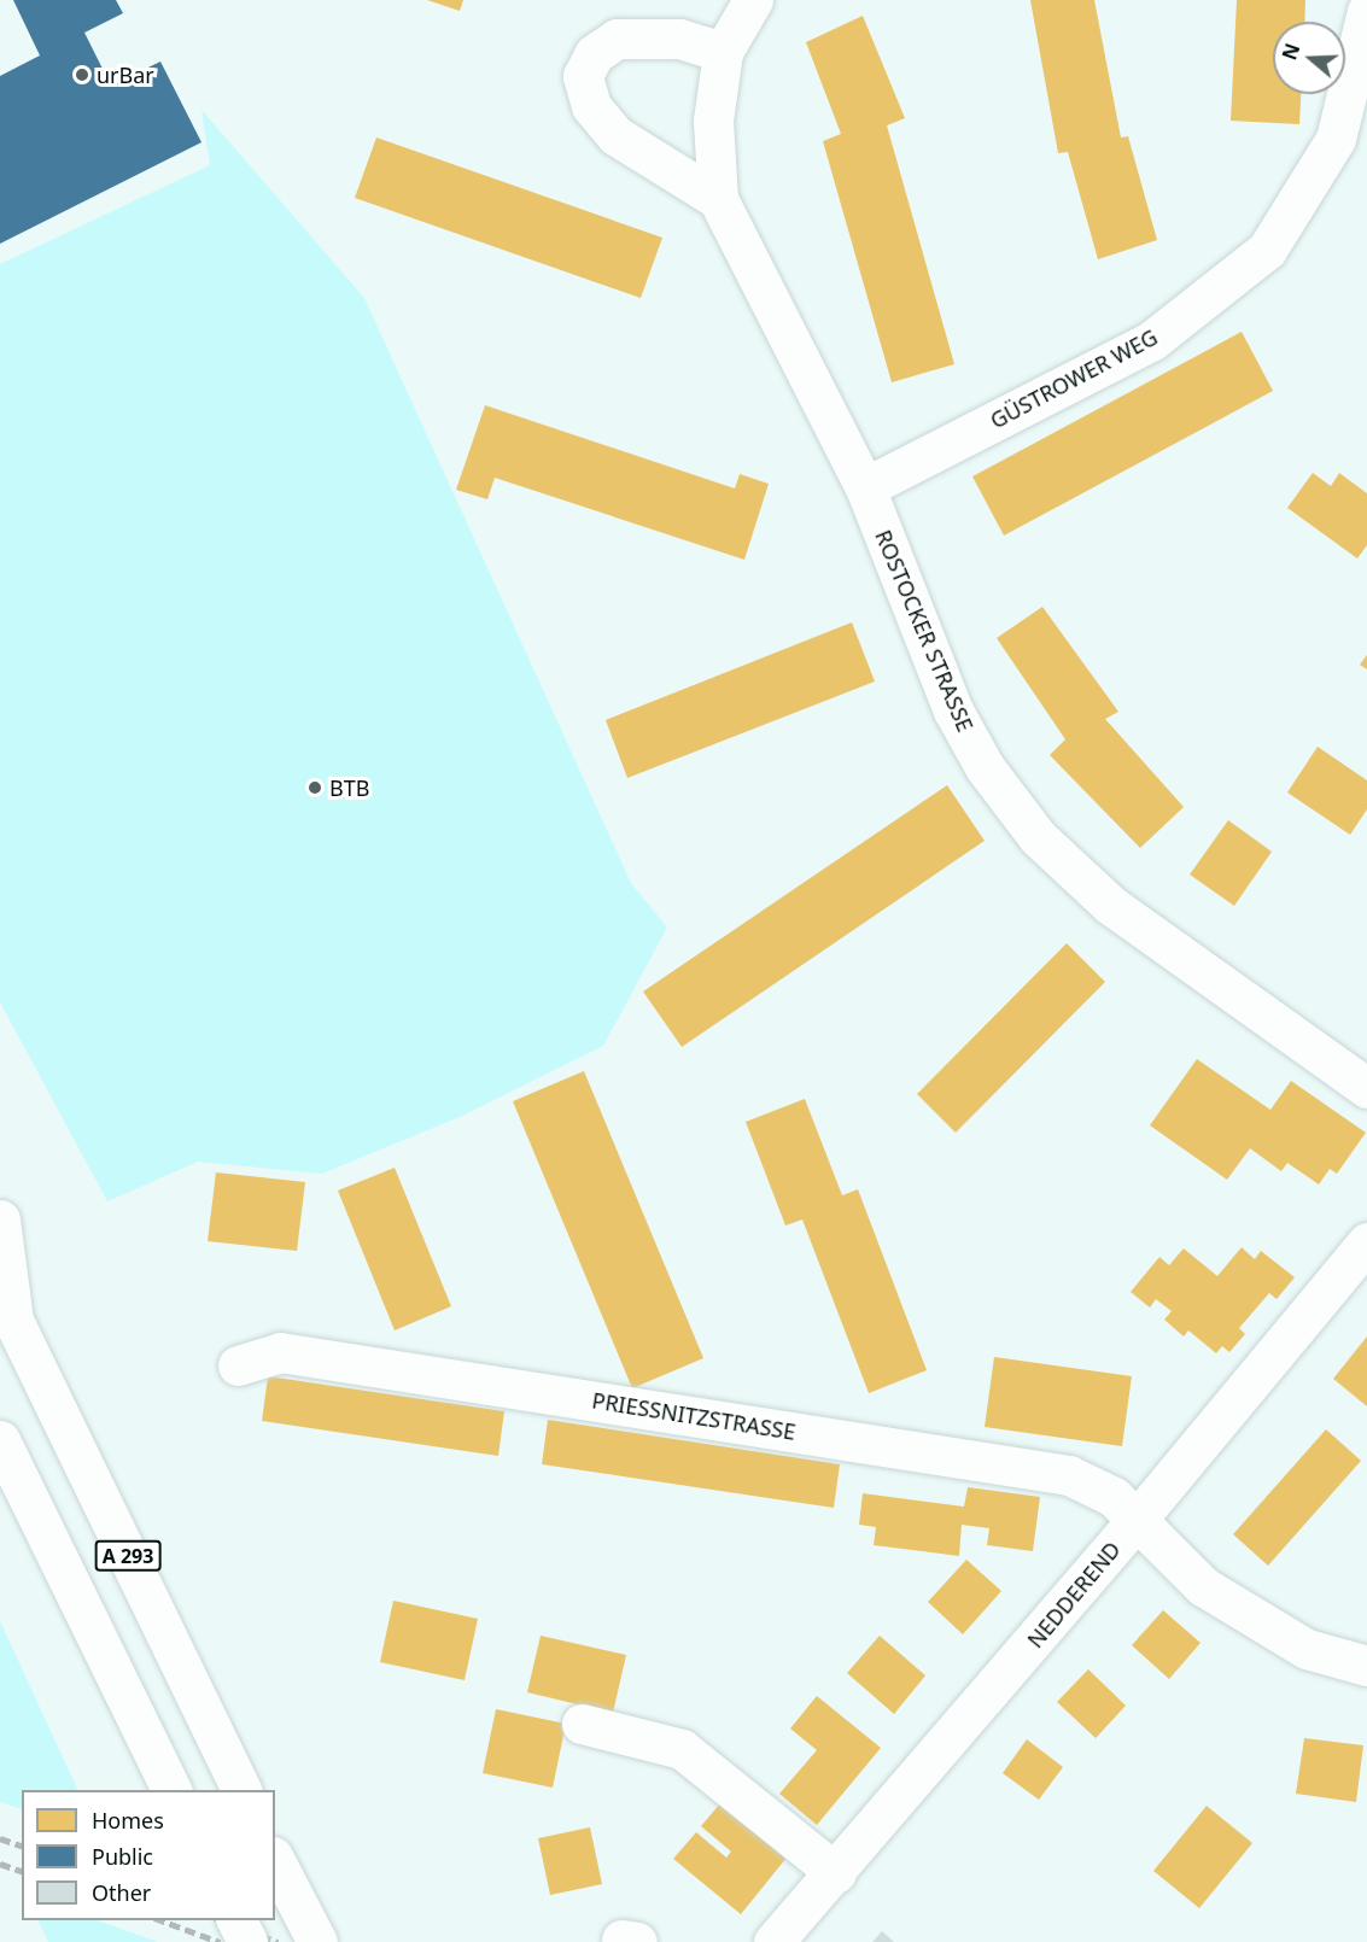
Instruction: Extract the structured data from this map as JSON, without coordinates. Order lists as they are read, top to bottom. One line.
{"streets":{"main road":["GÜSTROWER WEG","ROSTOCKER STRASSE","PRIESSNITZSTRASSE","A 293","NEDDEREND"]},"crossings":[["GÜSTROWER WEG","ROSTOCKER STRASSE"],["PRIESSNITZSTRASSE","NEDDEREND"]],"places":["urBar","BTB"],"legend":["Homes","Public","Other"],"north":"left"}
